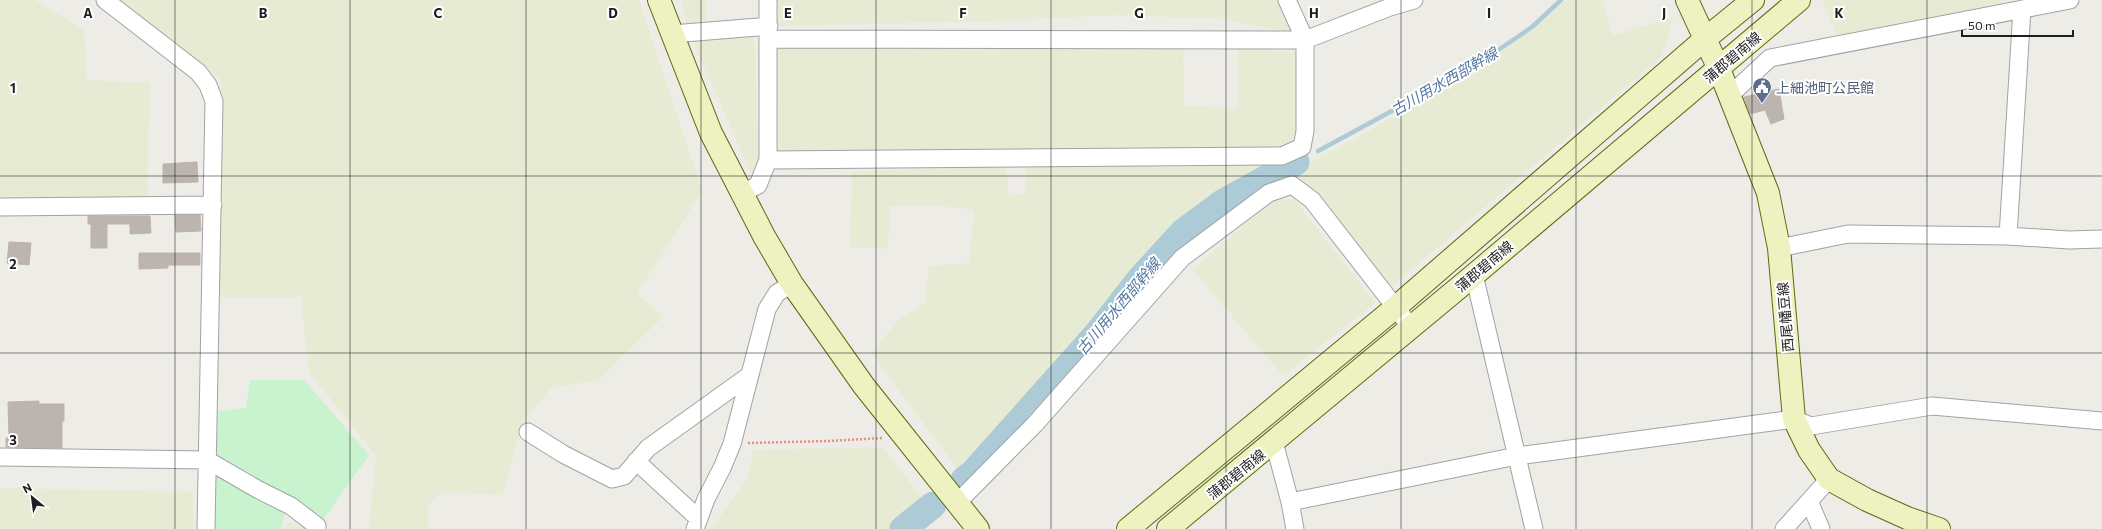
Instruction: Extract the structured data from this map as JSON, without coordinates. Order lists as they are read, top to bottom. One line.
{"streets":{"main road":["蒲郡碧南線","西尾幡豆線"]},"crossings":[["蒲郡碧南線","西尾幡豆線"]],"water":["古川用水西部幹線"],"places":{"public building":["上細池町公民館"]},"scale_bar":"50 m","north":"top left","grid":{"columns":["A","B","C","D","E","F","G","H","I","J","K"],"rows":["1","2","3"]}}
